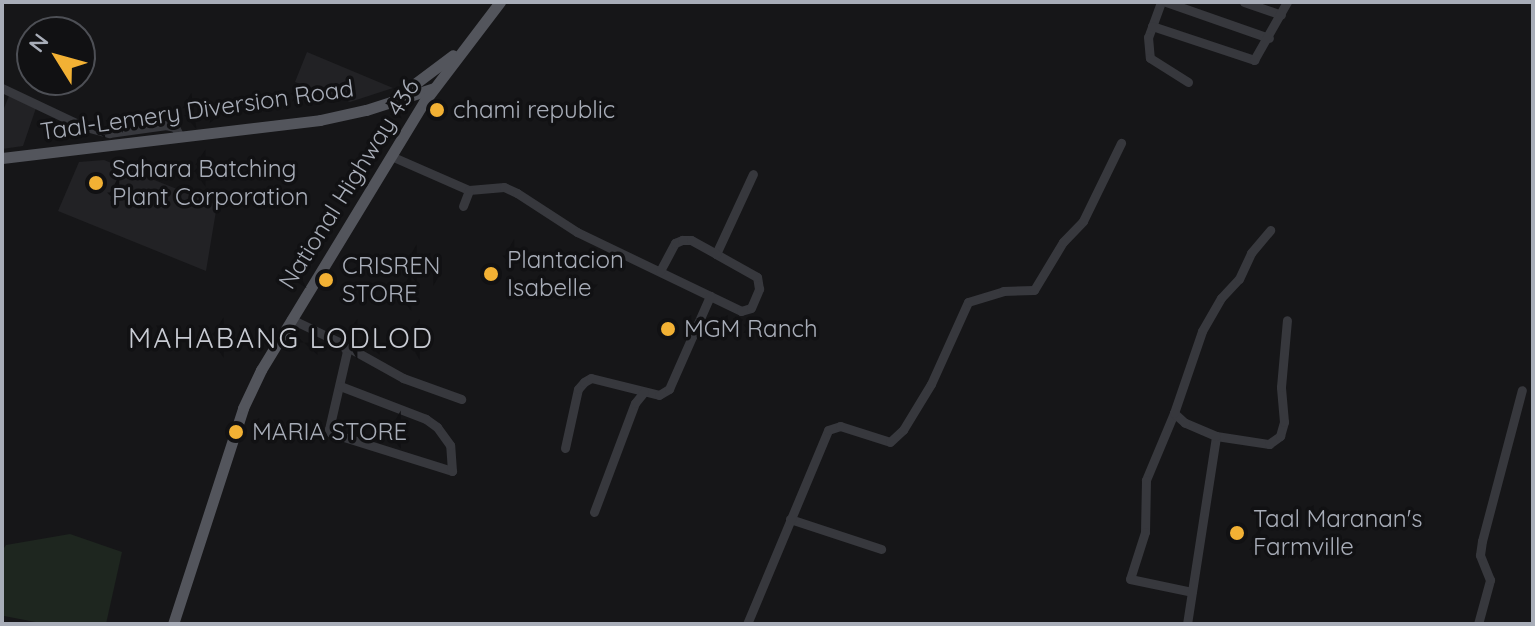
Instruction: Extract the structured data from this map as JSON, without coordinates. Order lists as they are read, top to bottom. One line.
{"streets":{"main road":["Taal-Lemery Diversion Road","National Highway 436"]},"crossings":[["Taal-Lemery Diversion Road","National Highway 436"]],"districts":["MAHABANG LODLOD"],"places":["chami republic","Sahara Batching Plant Corporation","Plantacion Isabelle","CRISREN STORE","MGM Ranch","MARIA STORE","Taal Maranan's Farmville"],"north":"top left"}
